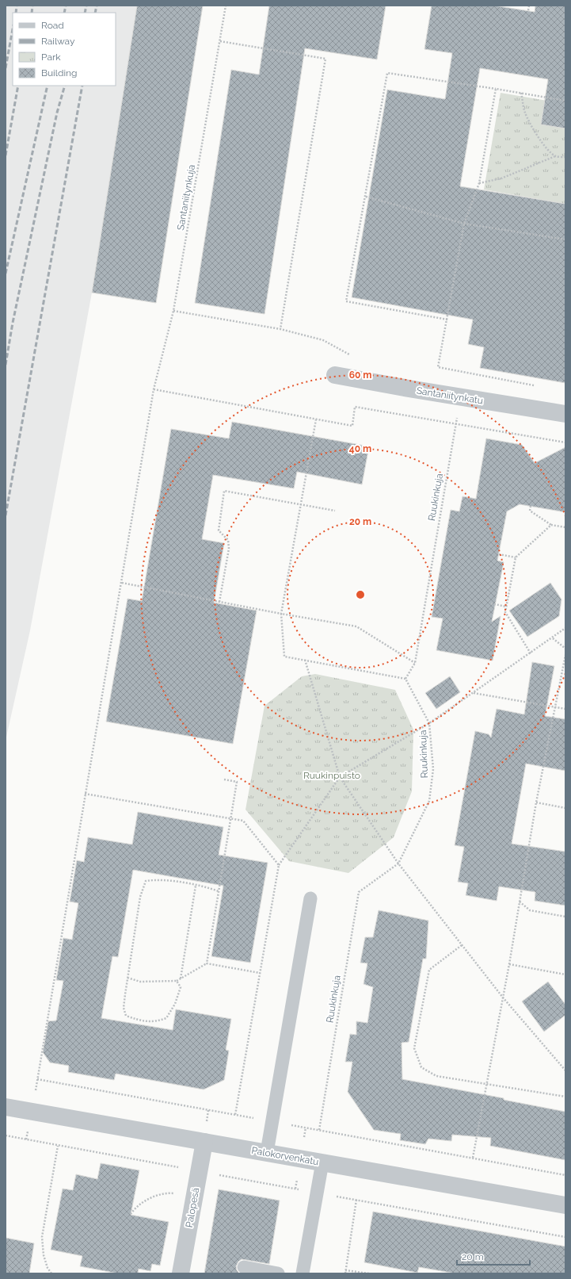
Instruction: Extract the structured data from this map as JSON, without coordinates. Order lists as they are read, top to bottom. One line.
{"streets":{"street":["Santaniitynkatu","Palokorvenkatu","Palopesä"],"path":["Santaniitynkuja","Ruukinkuja"]},"crossings":[["Santaniitynkuja","Palokorvenkatu"],["Santaniitynkatu","Ruukinkuja"],["Palokorvenkatu","Palopesä"]],"parks":["Ruukinpuisto"],"legend":["Road","Railway","Park","Building"],"scale_bar":"20 m","rings":["60 m","40 m","20 m"]}
